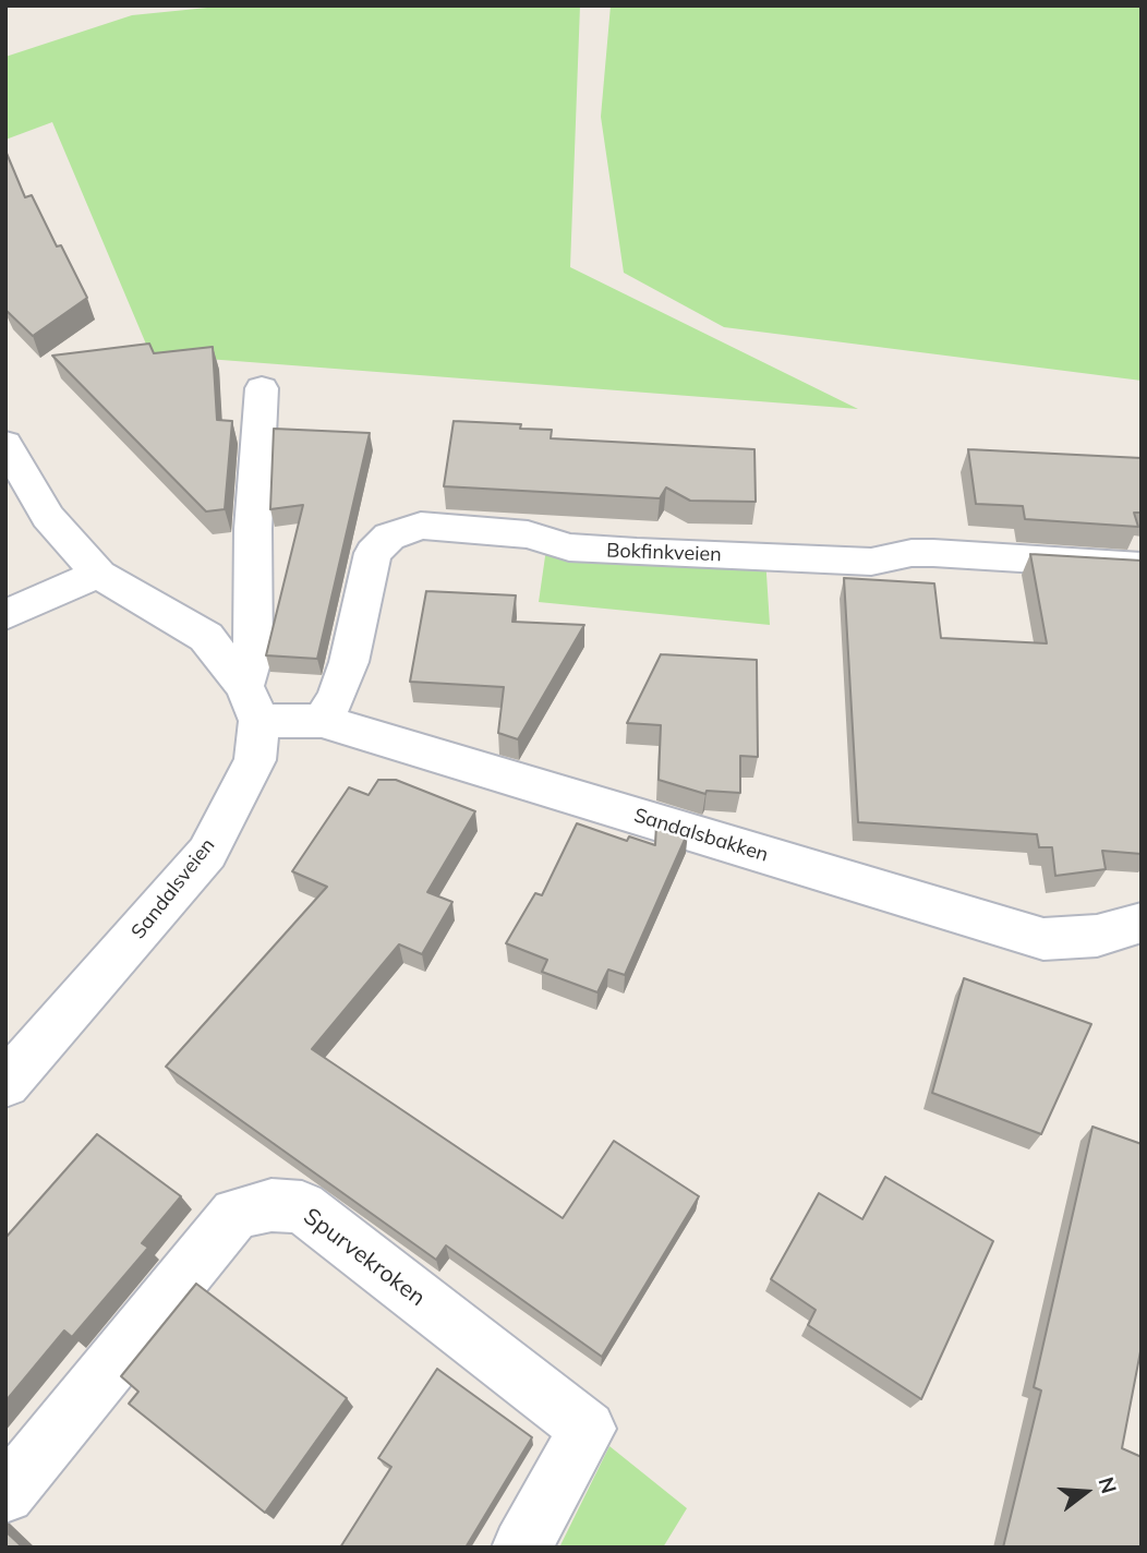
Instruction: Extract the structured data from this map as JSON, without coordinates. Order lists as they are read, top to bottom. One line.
{"streets":{"street":["Bokfinkveien","Sandalsbakken","Sandalsveien","Spurvekroken"]},"crossings":[["Bokfinkveien","Sandalsbakken"],["Sandalsbakken","Sandalsveien"]],"north":"right"}
